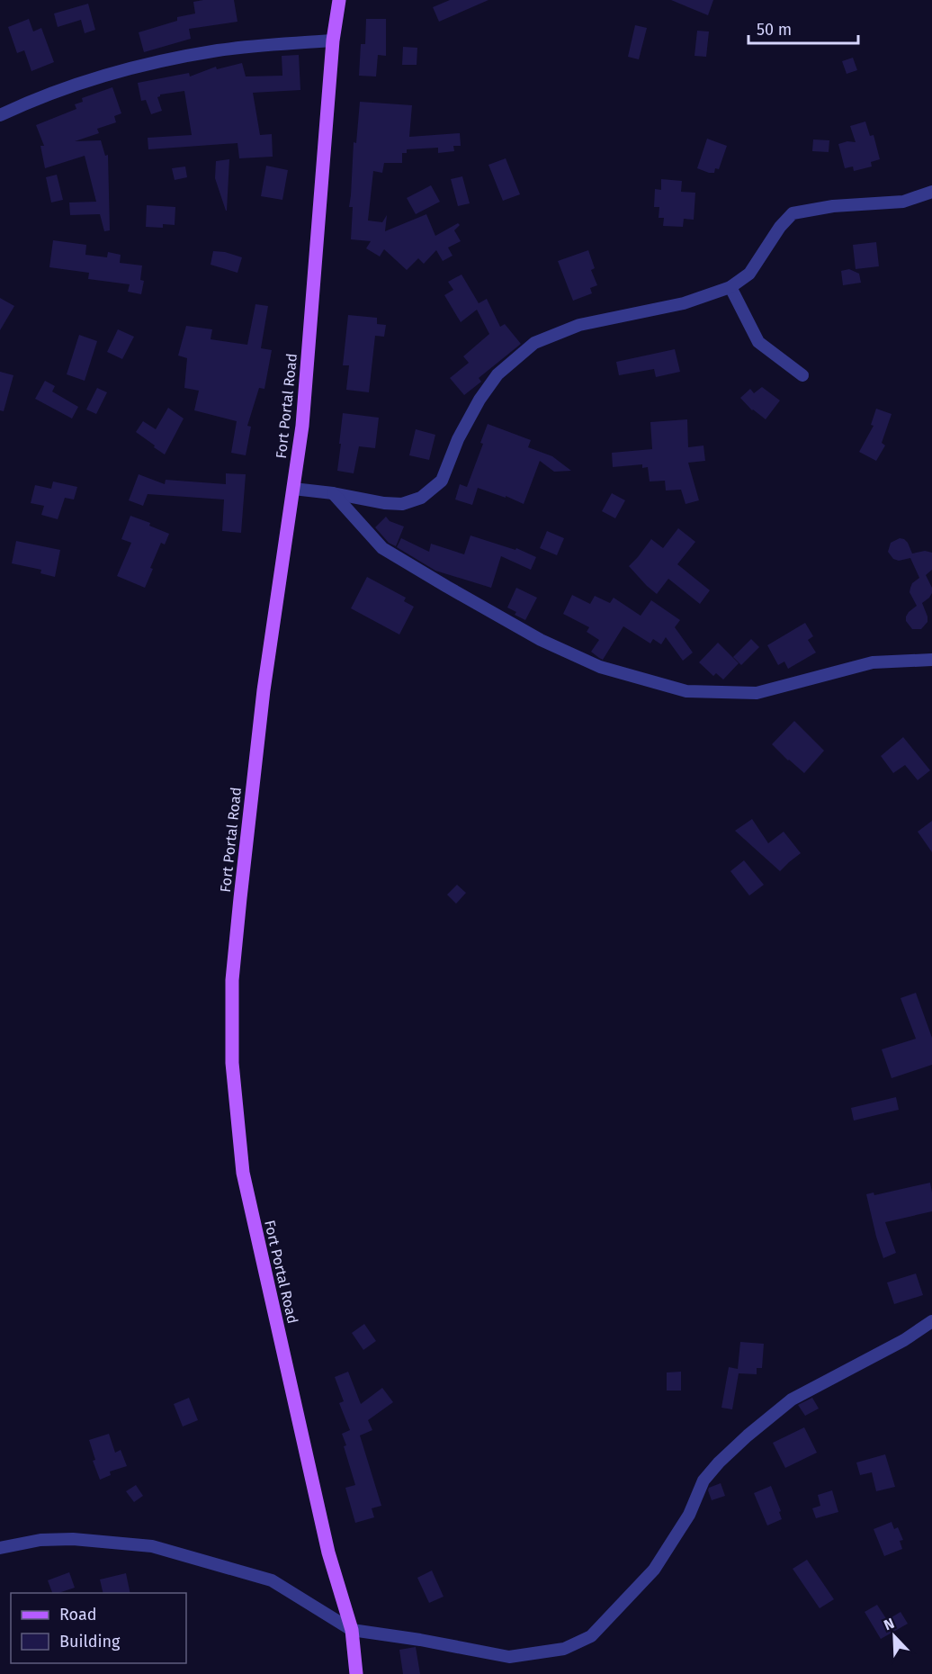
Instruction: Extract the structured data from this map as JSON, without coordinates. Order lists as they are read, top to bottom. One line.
{"streets":{"main road":["Fort Portal Road"]},"legend":["Road","Building"],"scale_bar":"50 m","north":"top left"}
